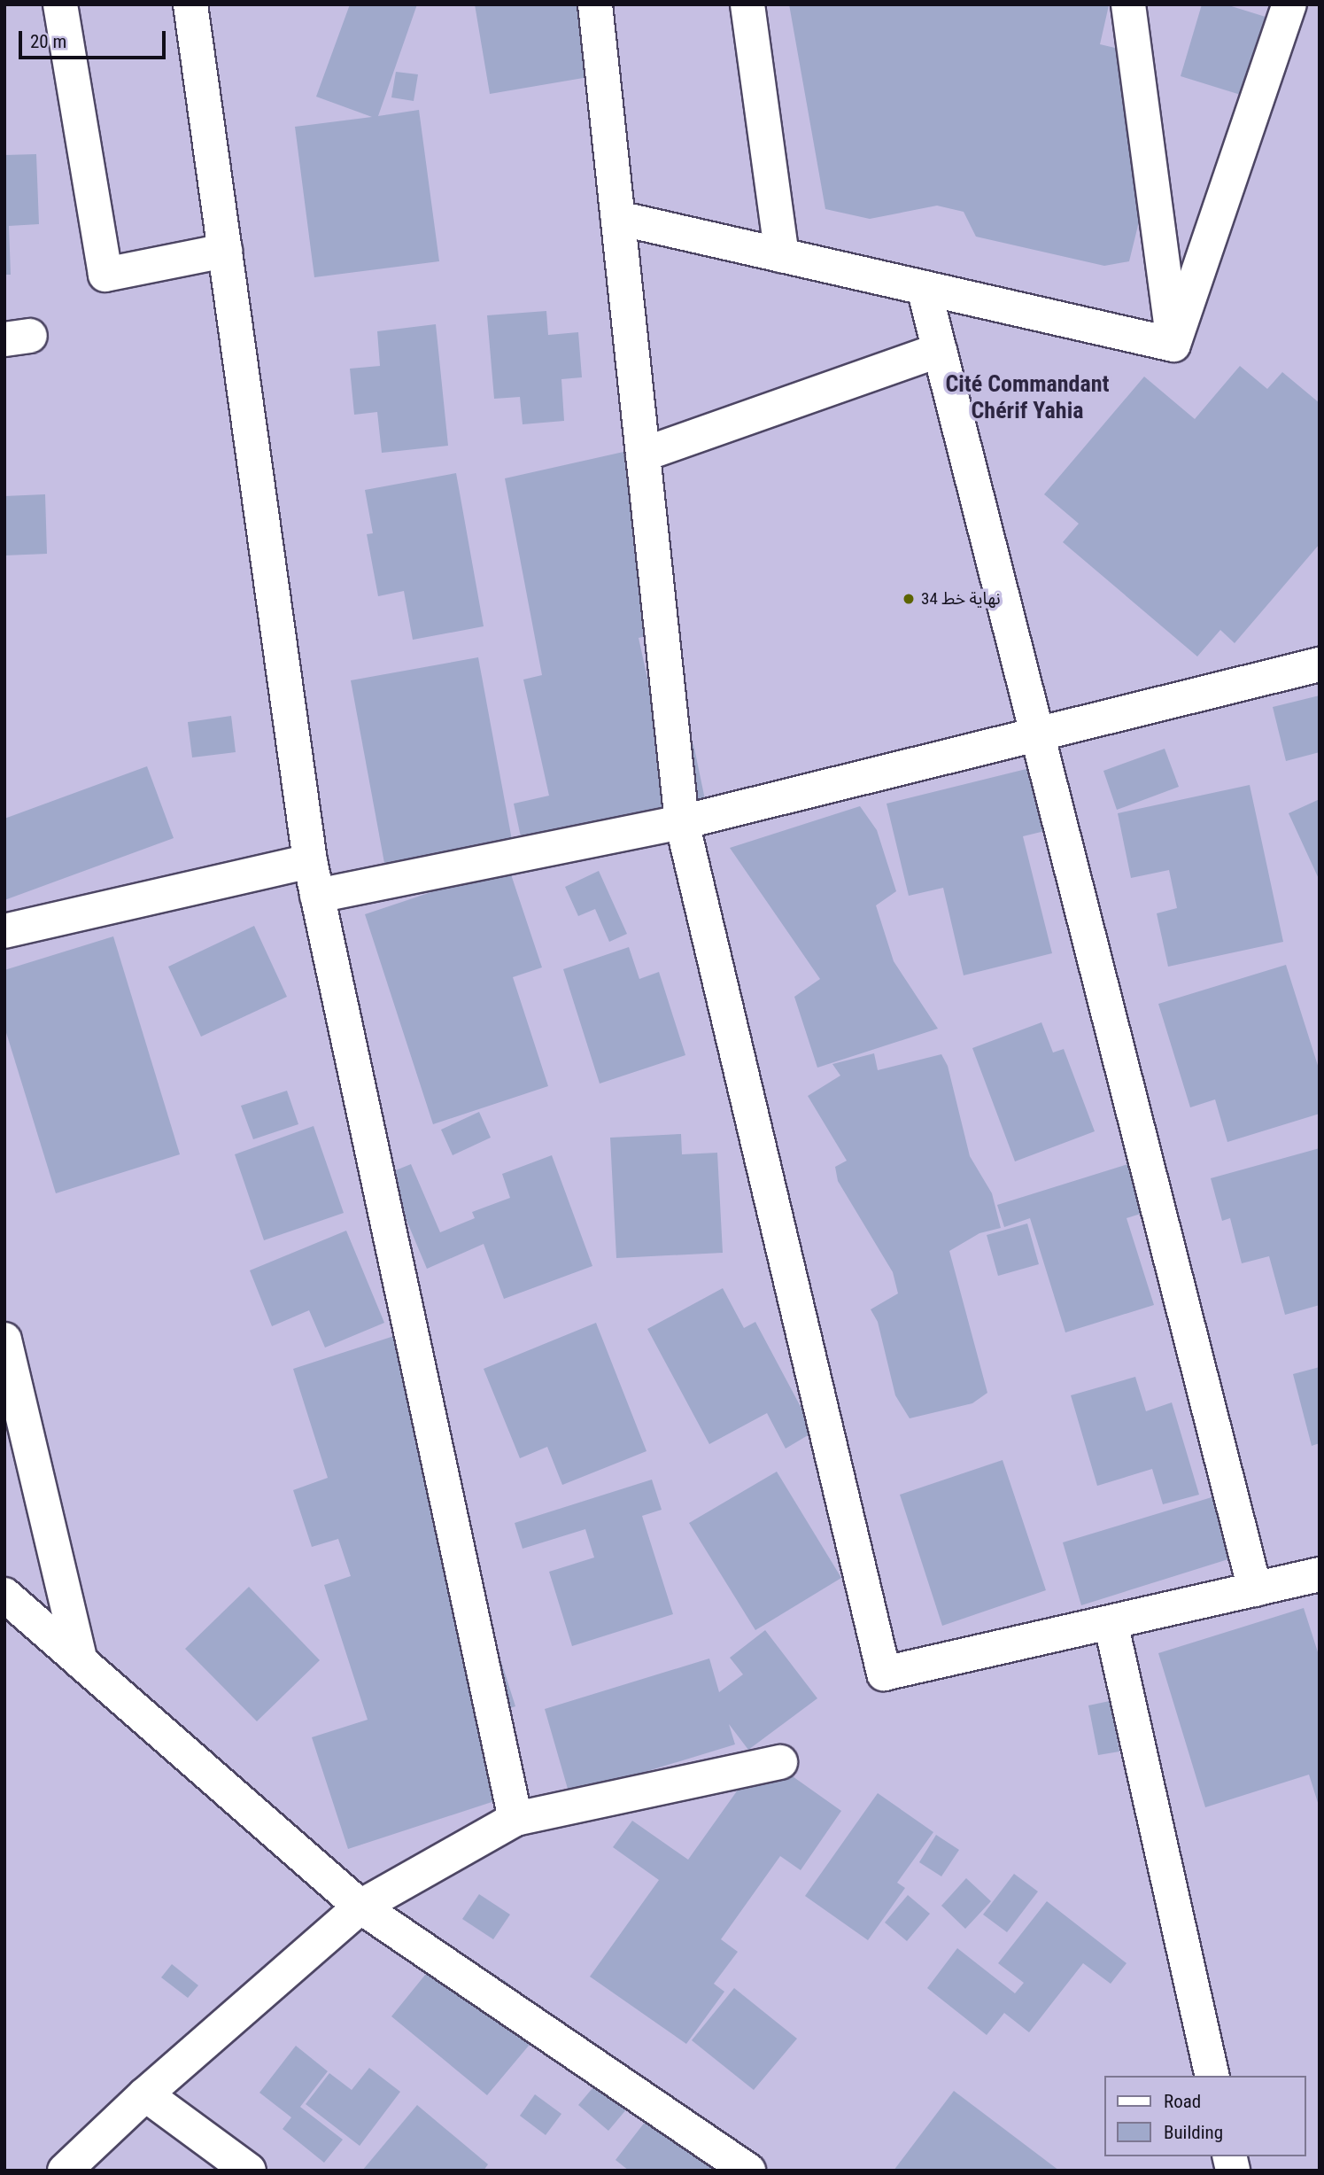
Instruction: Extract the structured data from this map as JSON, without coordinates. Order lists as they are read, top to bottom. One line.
{"districts":["Cité Commandant Chérif Yahia"],"places":["نهاية خط 34"],"legend":["Road","Building"],"scale_bar":"20 m"}
